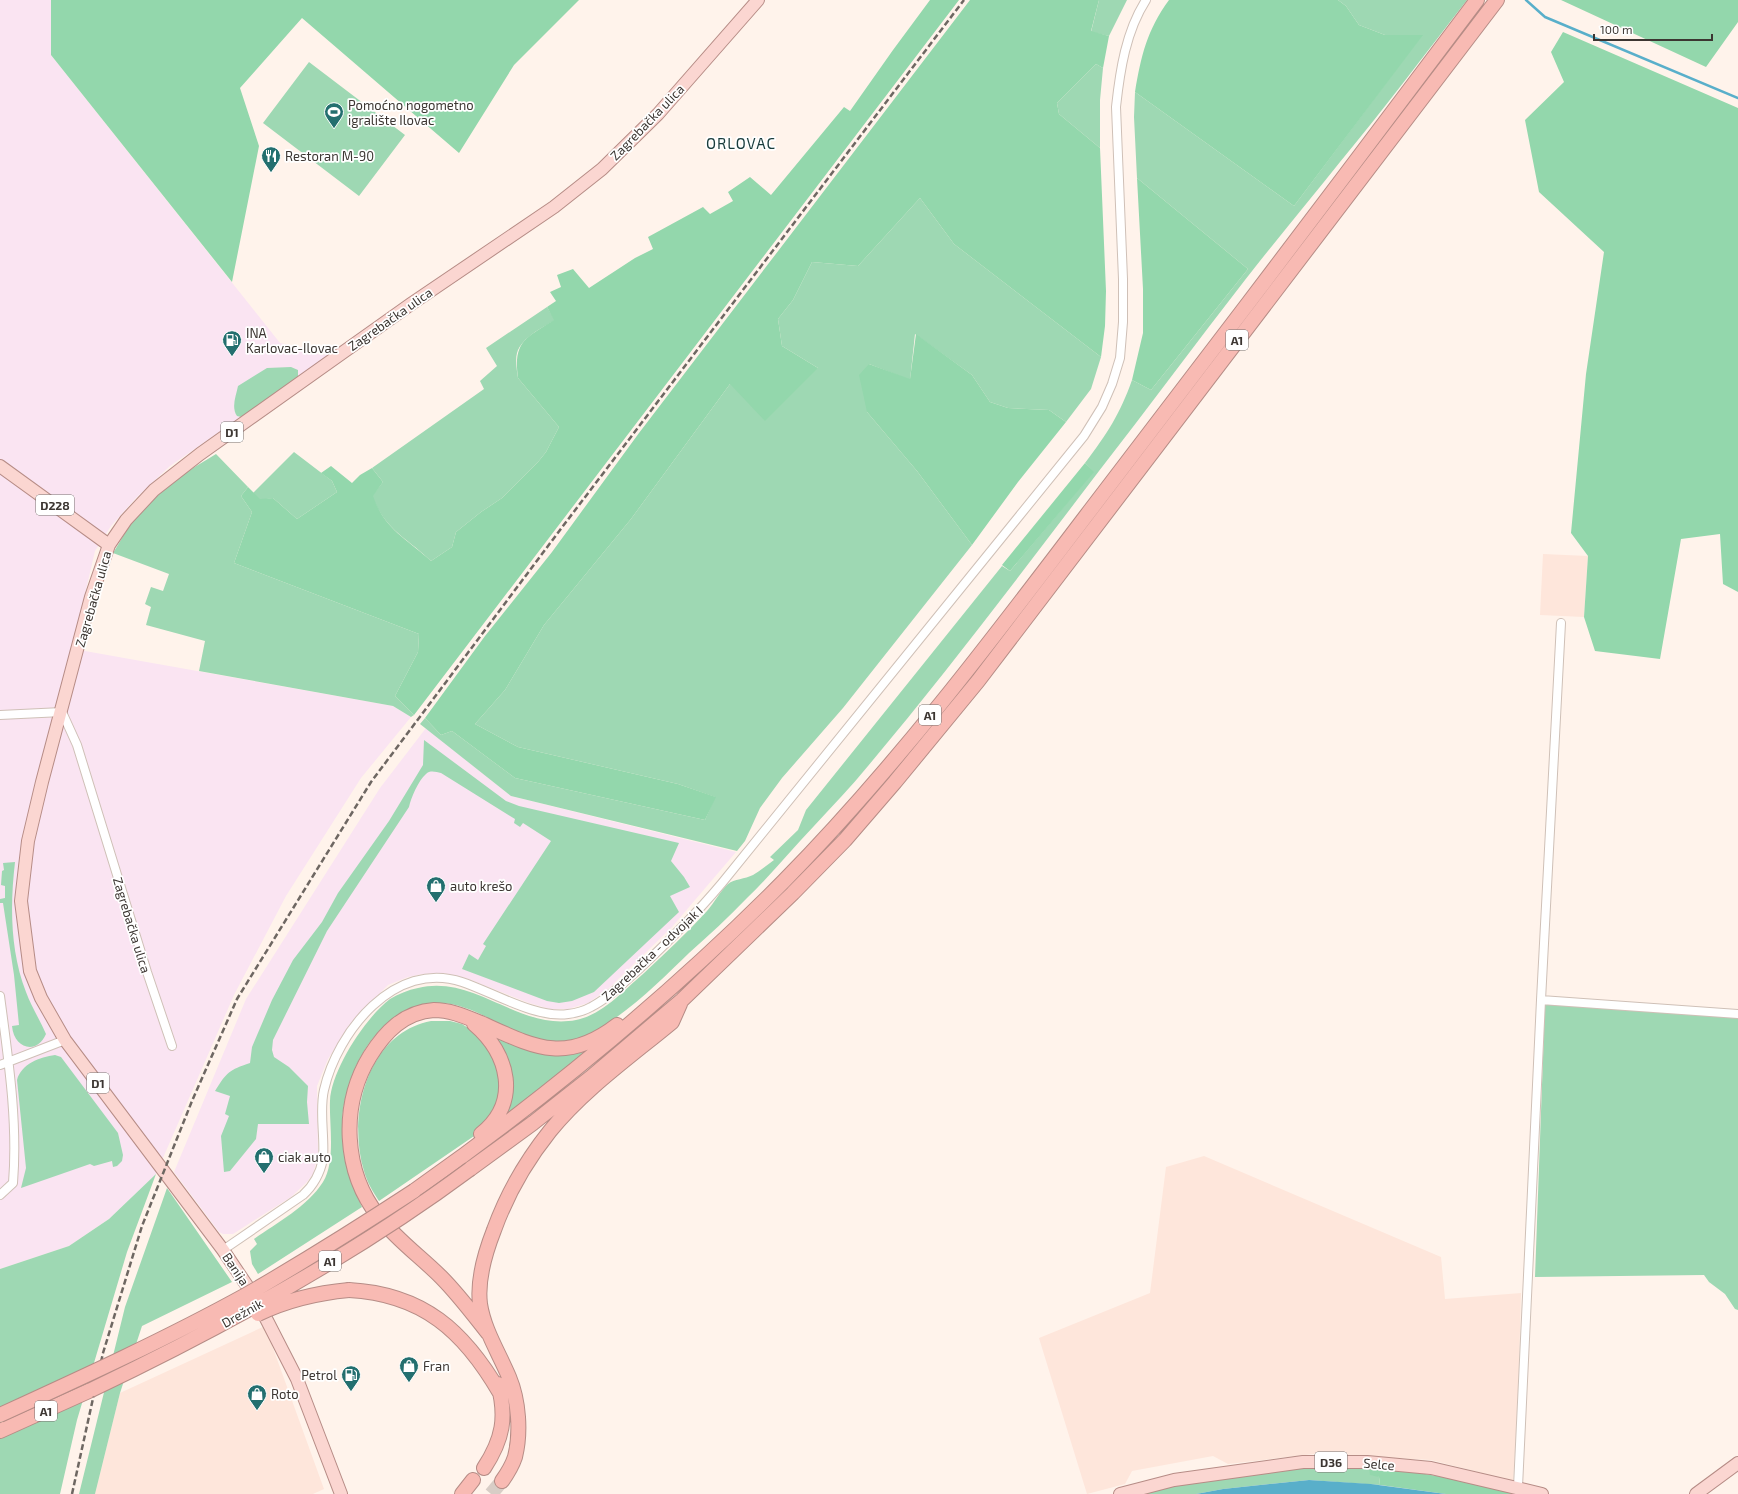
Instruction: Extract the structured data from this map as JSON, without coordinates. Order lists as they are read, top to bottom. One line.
{"streets":{"highway":["A1","Drežnik"],"main road":["Zagrebačka ulica","D1","D228","Banija","D36","Selce"],"street":["Zagrebačka - odvojak I"]},"crossings":[["Zagrebačka ulica","D228"],["Zagrebačka ulica","Banija"],["A1","Drežnik"],["Zagrebačka - odvojak I","Banija"]],"districts":["ORLOVAC"],"places":{"sports":["Pomoćno nogometno igralište Ilovac"],"restaurant":["Restoran M-90"],"fuel station":["INA Karlovac-Ilovac","Petrol"],"shop":["auto krešo","ciak auto","Fran","Roto"]},"scale_bar":"100 m"}
